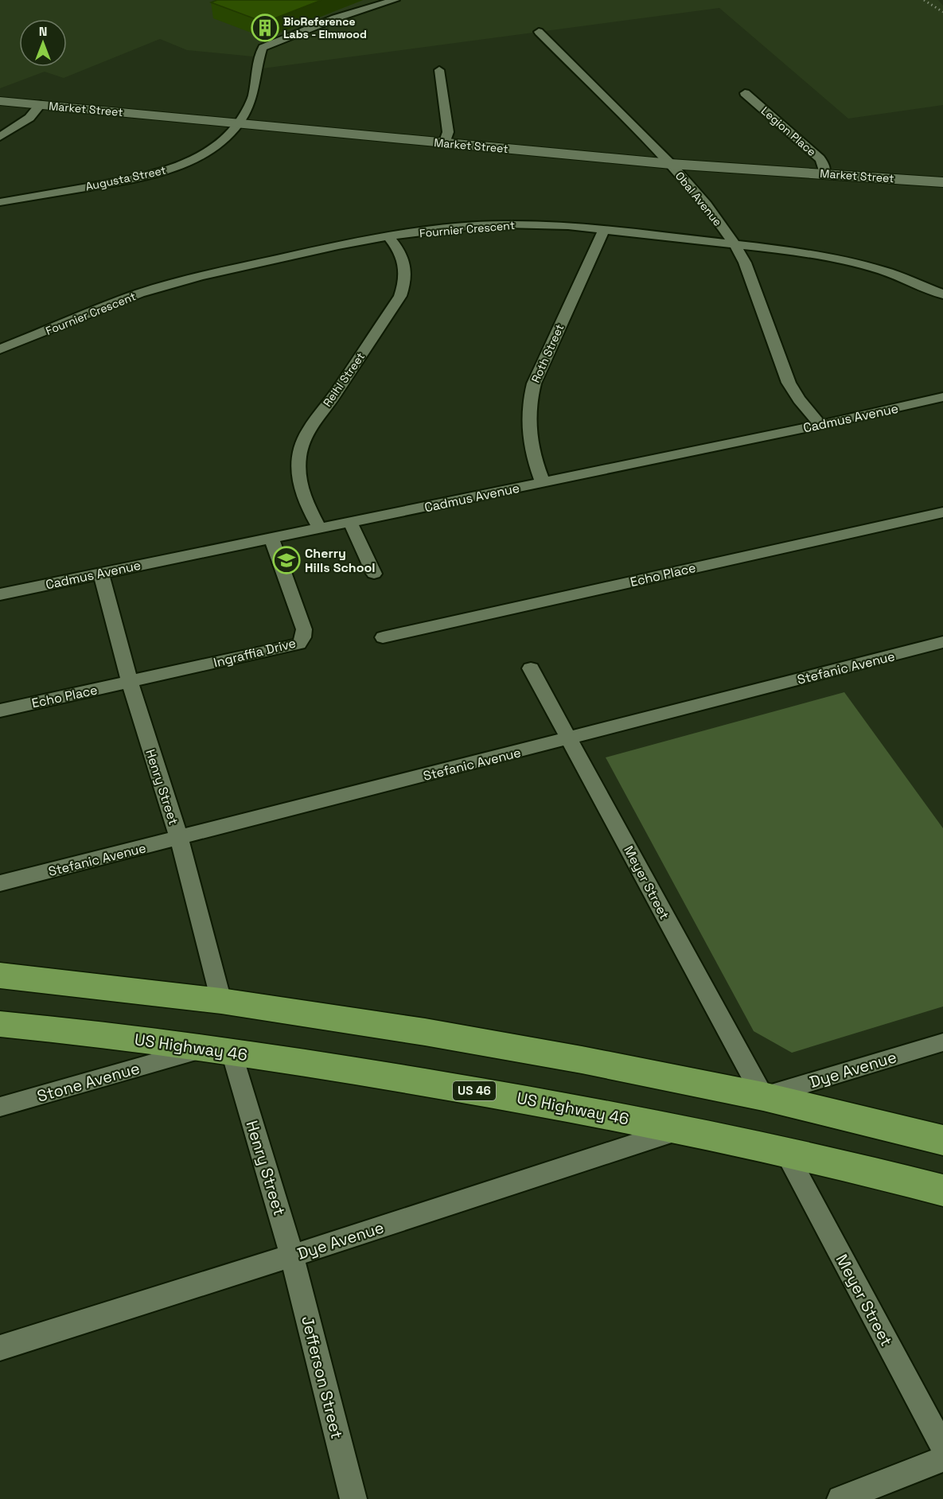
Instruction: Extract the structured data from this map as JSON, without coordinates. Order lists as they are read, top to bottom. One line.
{"streets":{"highway":["US Highway 46","US 46"],"main road":["Market Street"],"street":["Legion Place","Augusta Street","Obal Avenue","Fournier Crescent","Roth Street","Reihl Street","Cadmus Avenue","Echo Place","Ingraffia Drive","Stefanic Avenue","Henry Street","Meyer Street","Dye Avenue","Stone Avenue","Jefferson Street"]},"crossings":[["Market Street","Legion Place"],["Market Street","Augusta Street"],["Market Street","Obal Avenue"],["Obal Avenue","Fournier Crescent"],["Obal Avenue","Cadmus Avenue"],["Fournier Crescent","Roth Street"],["Fournier Crescent","Reihl Street"],["Roth Street","Cadmus Avenue"],["Reihl Street","Cadmus Avenue"],["Cadmus Avenue","Ingraffia Drive"],["Cadmus Avenue","Henry Street"],["Echo Place","Ingraffia Drive"],["Echo Place","Henry Street"],["Ingraffia Drive","Henry Street"],["Stefanic Avenue","Henry Street"],["Stefanic Avenue","Meyer Street"],["Henry Street","US Highway 46"],["Henry Street","Dye Avenue"],["Henry Street","Stone Avenue"],["Henry Street","Jefferson Street"],["Meyer Street","US Highway 46"],["Meyer Street","Dye Avenue"],["US Highway 46","Dye Avenue"],["US Highway 46","Stone Avenue"],["Dye Avenue","Jefferson Street"]],"places":{"building":["BioReference Labs - Elmwood"],"school or university":["Cherry Hills School"]},"north":"top"}
